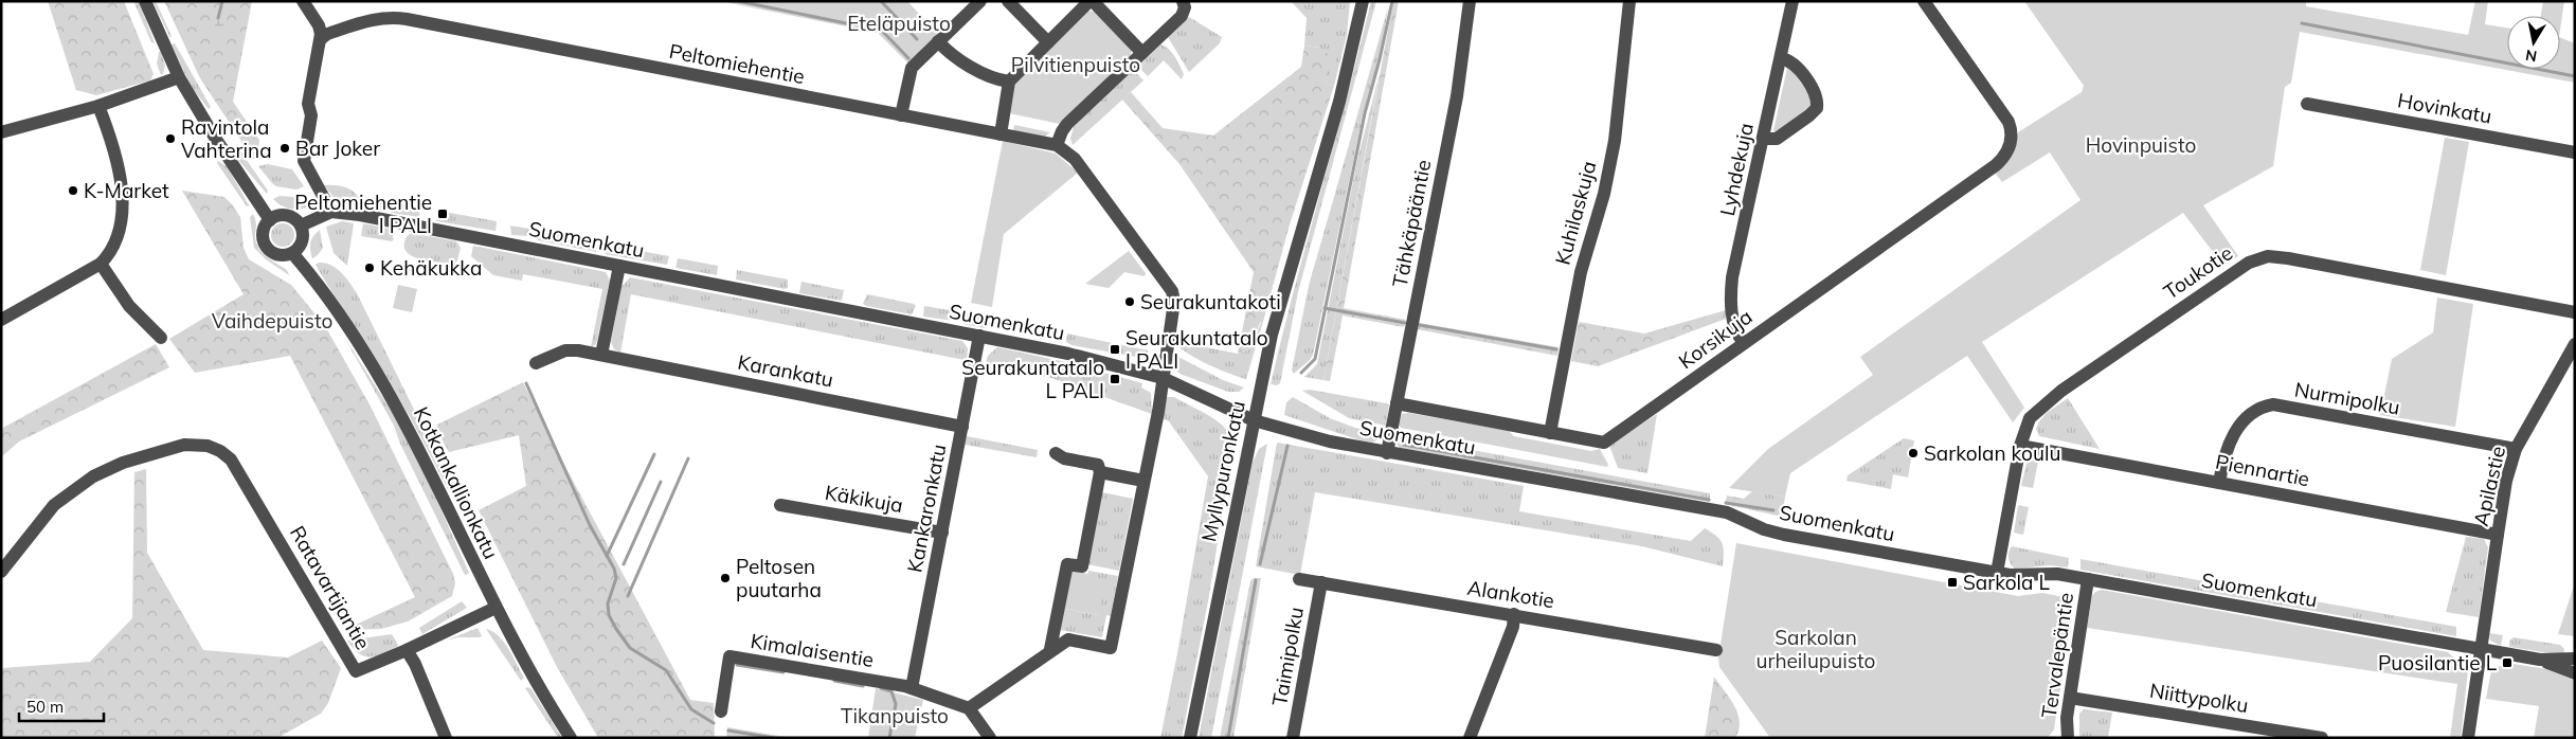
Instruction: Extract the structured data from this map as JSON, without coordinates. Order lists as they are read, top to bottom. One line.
{"streets":{"street":["Peltomiehentie","Hovinkatu","Lyhdekuja","Kuhilaskuja","Tähkäpääntie","Suomenkatu","Toukotie","Korsikuja","Karankatu","Nurmipolku","Piennartie","Myllypuronkatu","Kotkankallionkatu","Apilastie","Käkikuja","Kankaronkatu","Ratavartijantie","Alankotie","Kimalaisentie","Tervalepäntie","Taimipolku","Niittypolku"]},"crossings":[["Peltomiehentie","Suomenkatu"],["Lyhdekuja","Korsikuja"],["Kuhilaskuja","Korsikuja"],["Tähkäpääntie","Suomenkatu"],["Tähkäpääntie","Korsikuja"],["Suomenkatu","Toukotie"],["Suomenkatu","Myllypuronkatu"],["Suomenkatu","Apilastie"],["Suomenkatu","Kankaronkatu"],["Suomenkatu","Tervalepäntie"],["Toukotie","Piennartie"],["Karankatu","Kankaronkatu"],["Nurmipolku","Piennartie"],["Nurmipolku","Apilastie"],["Piennartie","Apilastie"],["Kotkankallionkatu","Ratavartijantie"],["Käkikuja","Kankaronkatu"],["Kankaronkatu","Kimalaisentie"],["Alankotie","Taimipolku"],["Tervalepäntie","Niittypolku"]],"parks":["Eteläpuisto","Pilvitienpuisto","Hovinpuisto","Vaihdepuisto","Sarkolan urheilupuisto","Tikanpuisto"],"places":{"other":["Ravintola Vahterina","Bar Joker","K-Market","Kehäkukka","Seurakuntakoti","Sarkolan koulu","Peltosen puutarha"],"transit":["Peltomiehentie I PALI","Seurakuntatalo I PALI","Seurakuntatalo L PALI","Sarkola L","Puosilantie L"]},"scale_bar":"50 m","north":"bottom"}
